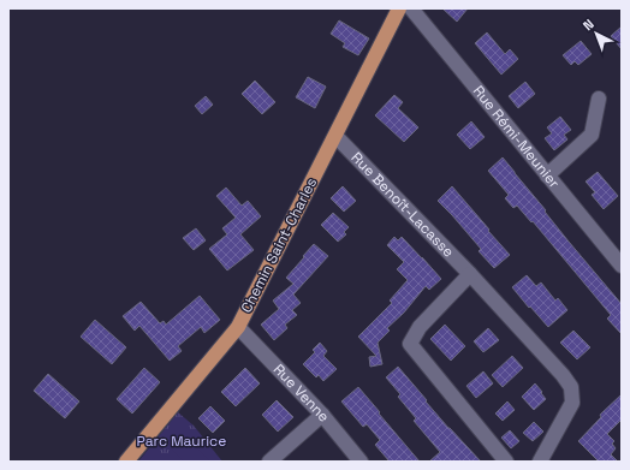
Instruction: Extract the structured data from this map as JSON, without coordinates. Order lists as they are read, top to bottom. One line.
{"streets":{"main road":["Chemin Saint-Charles"],"street":["Rue Rémi-Meunier","Rue Benoît-Lacasse","Rue Venne"]},"crossings":[["Rue Benoît-Lacasse","Chemin Saint-Charles"],["Chemin Saint-Charles","Rue Venne"]],"parks":["Parc Maurice"],"north":"top left"}
